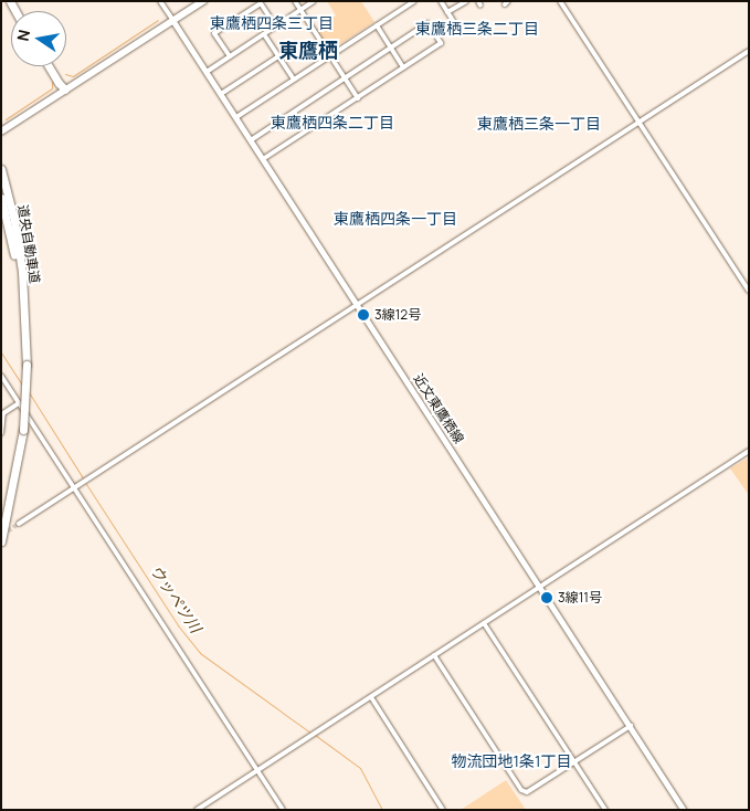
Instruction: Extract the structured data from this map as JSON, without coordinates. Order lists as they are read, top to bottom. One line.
{"streets":{"highway":["道央自動車道"],"street":["近文東鷹栖線"]},"districts":["東鷹栖四条三丁目","東鷹栖三条二丁目","東鷹栖","東鷹栖四条二丁目","東鷹栖三条一丁目","東鷹栖四条一丁目","物流団地1条1丁目"],"water":["ウッペツ川"],"places":["3線12号","3線11号"],"north":"left"}
